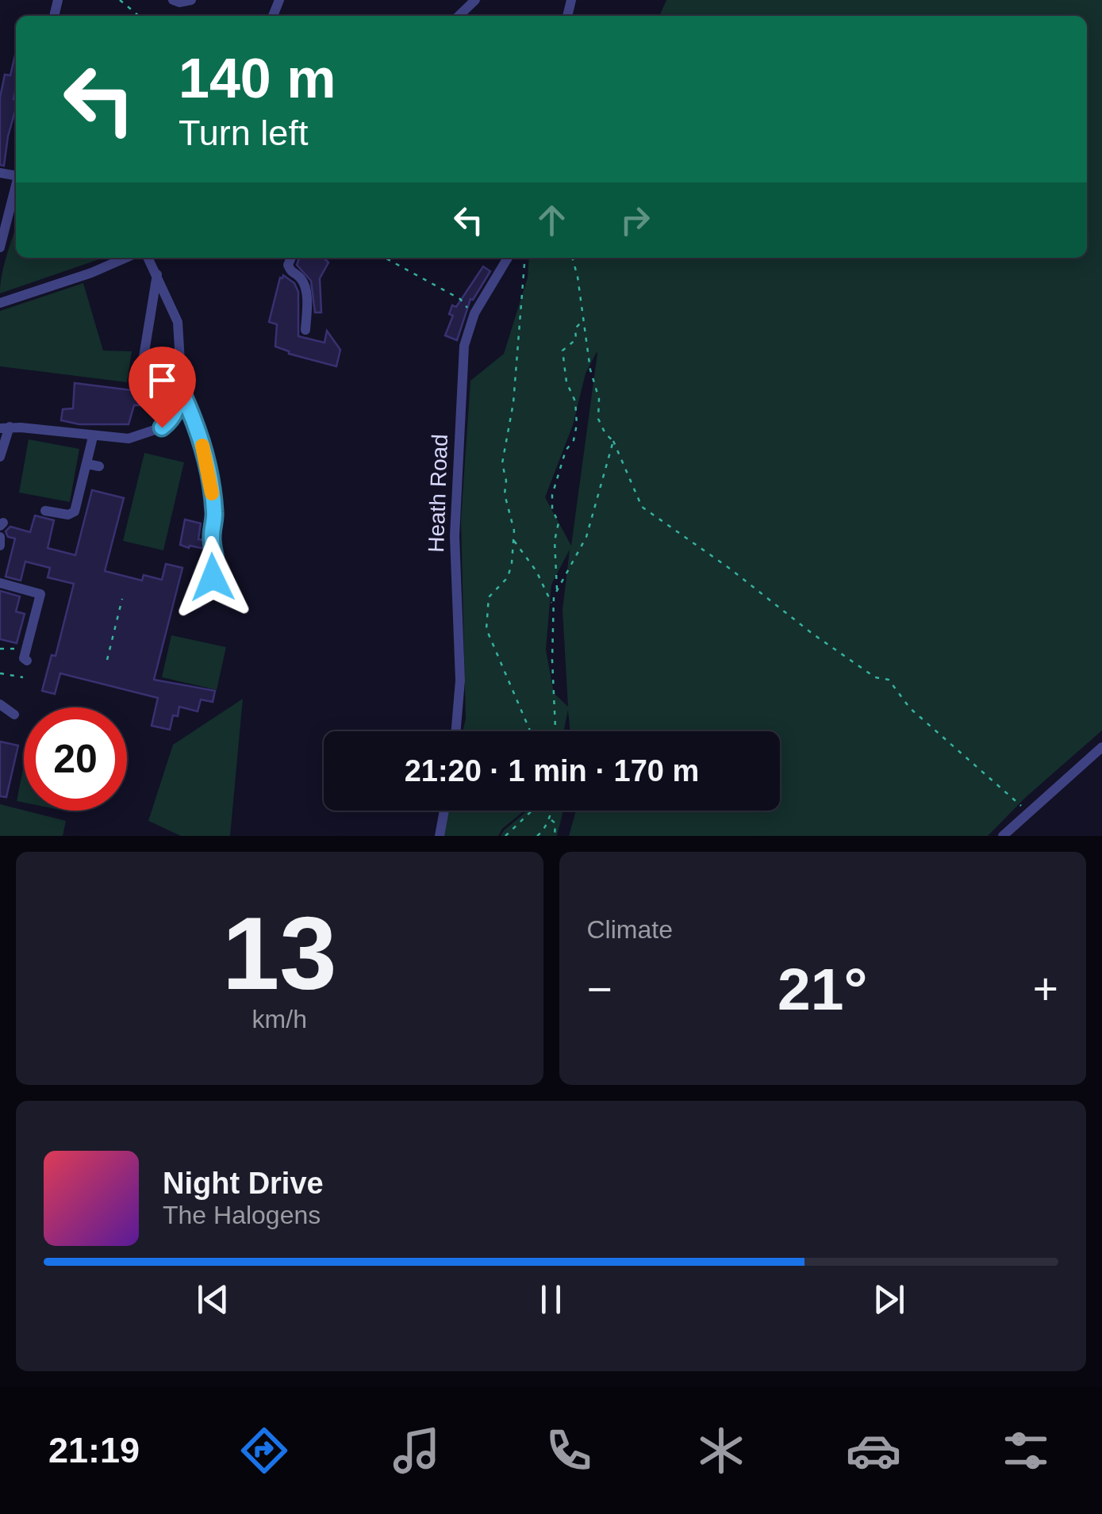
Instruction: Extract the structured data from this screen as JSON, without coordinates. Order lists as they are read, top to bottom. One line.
{"streets":{"street":["Heath Road"]},"page":{"turn":["140 m","Turn left"],"limit":"20","trip":"21:20 · 1 min · 170 m","tile":[["13","km/h"],"Climate"],"heat":["−","21°","+"],"song":["Night Drive","The Halogens"],"tabs":"21:19"}}
